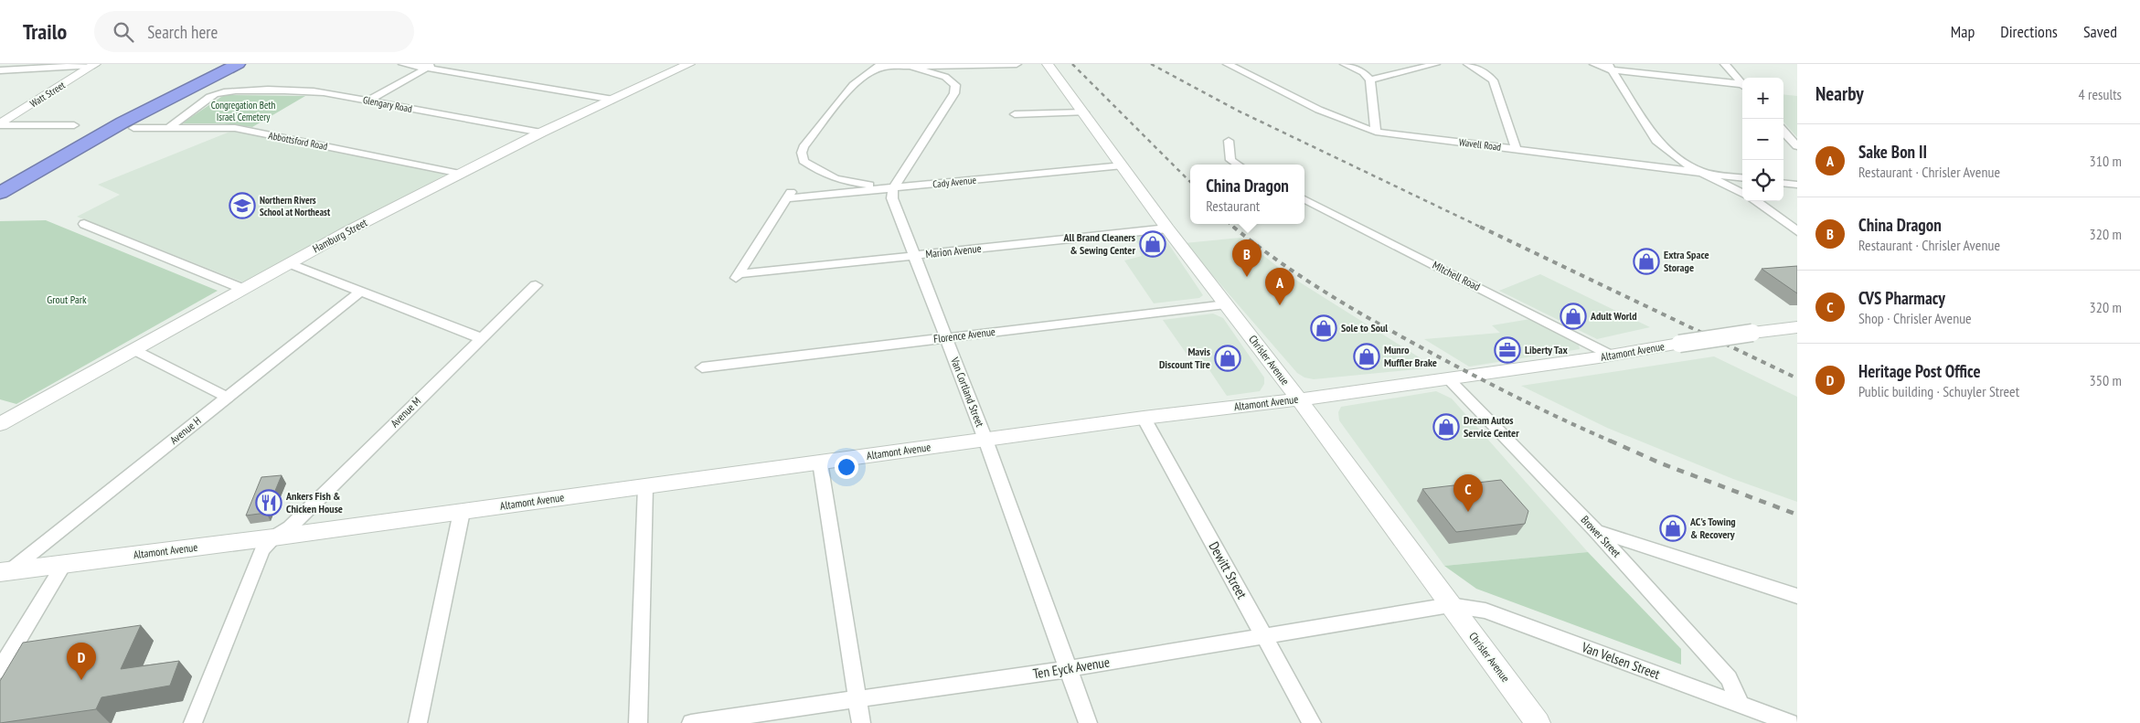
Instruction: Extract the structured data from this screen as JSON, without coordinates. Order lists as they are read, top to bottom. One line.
{"streets":{"main road":["Watt Street","Hamburg Street","Altamont Avenue","Chrisler Avenue"],"street":["Glengary Road","Abbottsford Road","Wavell Road","Cady Avenue","Marion Avenue","MItchell Road","Florence Avenue","Van Cortland Street","Avenue M","Avenue H","Brower Street","Dewitt Street","Van Velsen Street","Ten Eyck Avenue"]},"crossings":[["Glengary Road","Abbottsford Road"],["Glengary Road","Hamburg Street"],["Abbottsford Road","Hamburg Street"],["Cady Avenue","Marion Avenue"],["Cady Avenue","Chrisler Avenue"],["Cady Avenue","Van Cortland Street"],["Marion Avenue","Chrisler Avenue"],["Marion Avenue","Van Cortland Street"],["MItchell Road","Altamont Avenue"],["Florence Avenue","Chrisler Avenue"],["Florence Avenue","Van Cortland Street"],["Altamont Avenue","Chrisler Avenue"],["Altamont Avenue","Van Cortland Street"],["Altamont Avenue","Avenue M"],["Altamont Avenue","Avenue H"],["Altamont Avenue","Brower Street"],["Altamont Avenue","Dewitt Street"],["Chrisler Avenue","Van Velsen Street"],["Chrisler Avenue","Ten Eyck Avenue"],["Van Cortland Street","Ten Eyck Avenue"],["Brower Street","Van Velsen Street"],["Dewitt Street","Ten Eyck Avenue"],["Van Velsen Street","Ten Eyck Avenue"]],"parks":["Congregation Beth Israel Cemetery","Grout Park"],"places":{"school or university":["Northern Rivers School at Northeast"],"shop":["All Brand Cleaners & Sewing Center","Extra Space Storage","Adult World","Sole to Soul","Munro Muffler Brake","Mavis Discount Tire","Dream Autos Service Center","AC's Towing & Recovery"],"office":["Liberty Tax"],"restaurant":["Ankers Fish & Chicken House"]},"page":{"header":"Trailo","search":"Search here","nav":["Map","Directions","Saved"],"heading":["Nearby","4 results"],"map_buttons":["+","−"],"list":[{"mark":"A","name":"Sake Bon II","note":"Restaurant · Chrisler Avenue","value":"310 m"},{"mark":"B","name":"China Dragon","note":"Restaurant · Chrisler Avenue","value":"320 m"},{"mark":"C","name":"CVS Pharmacy","note":"Shop · Chrisler Avenue","value":"320 m"},{"mark":"D","name":"Heritage Post Office","note":"Public building · Schuyler Street","value":"350 m"}],"popup":["China Dragon","Restaurant"],"pins":["B","A","C","D"]}}
